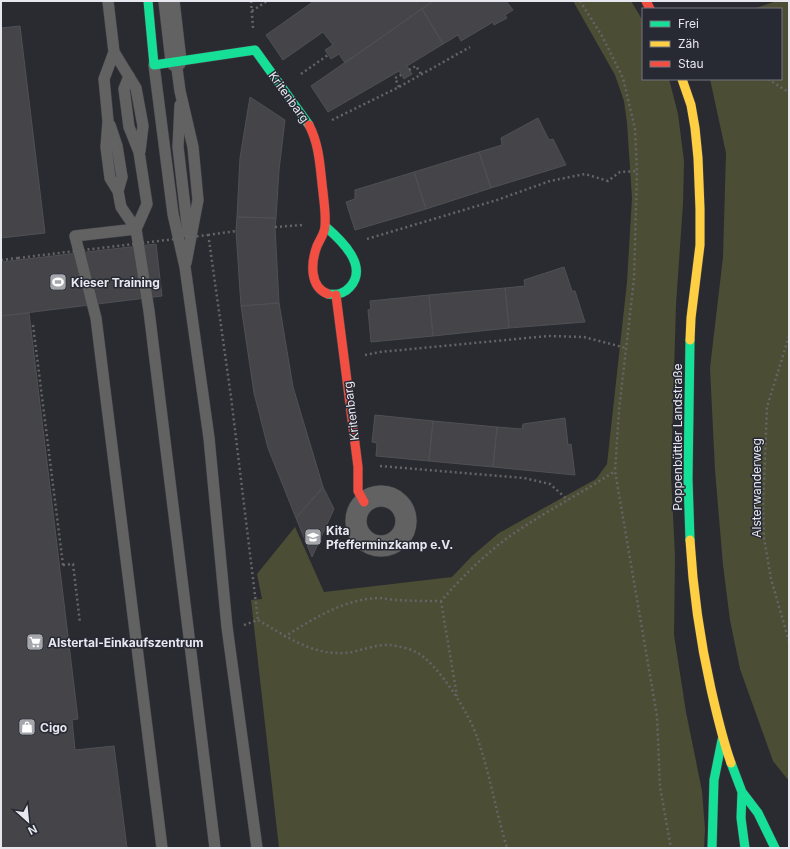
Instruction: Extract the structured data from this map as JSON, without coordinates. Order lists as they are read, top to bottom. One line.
{"streets":{"main road":["Kritenbarg","Poppenbüttler Landstraße"],"path":["Alsterwanderweg"]},"places":{"sports":["Kieser Training"],"school or university":["Kita Pfefferminzkamp e.V."],"supermarket":["Alstertal-Einkaufszentrum"],"shop":["Cigo"]},"legend":["Frei","Zäh","Stau"],"north":"bottom right"}
